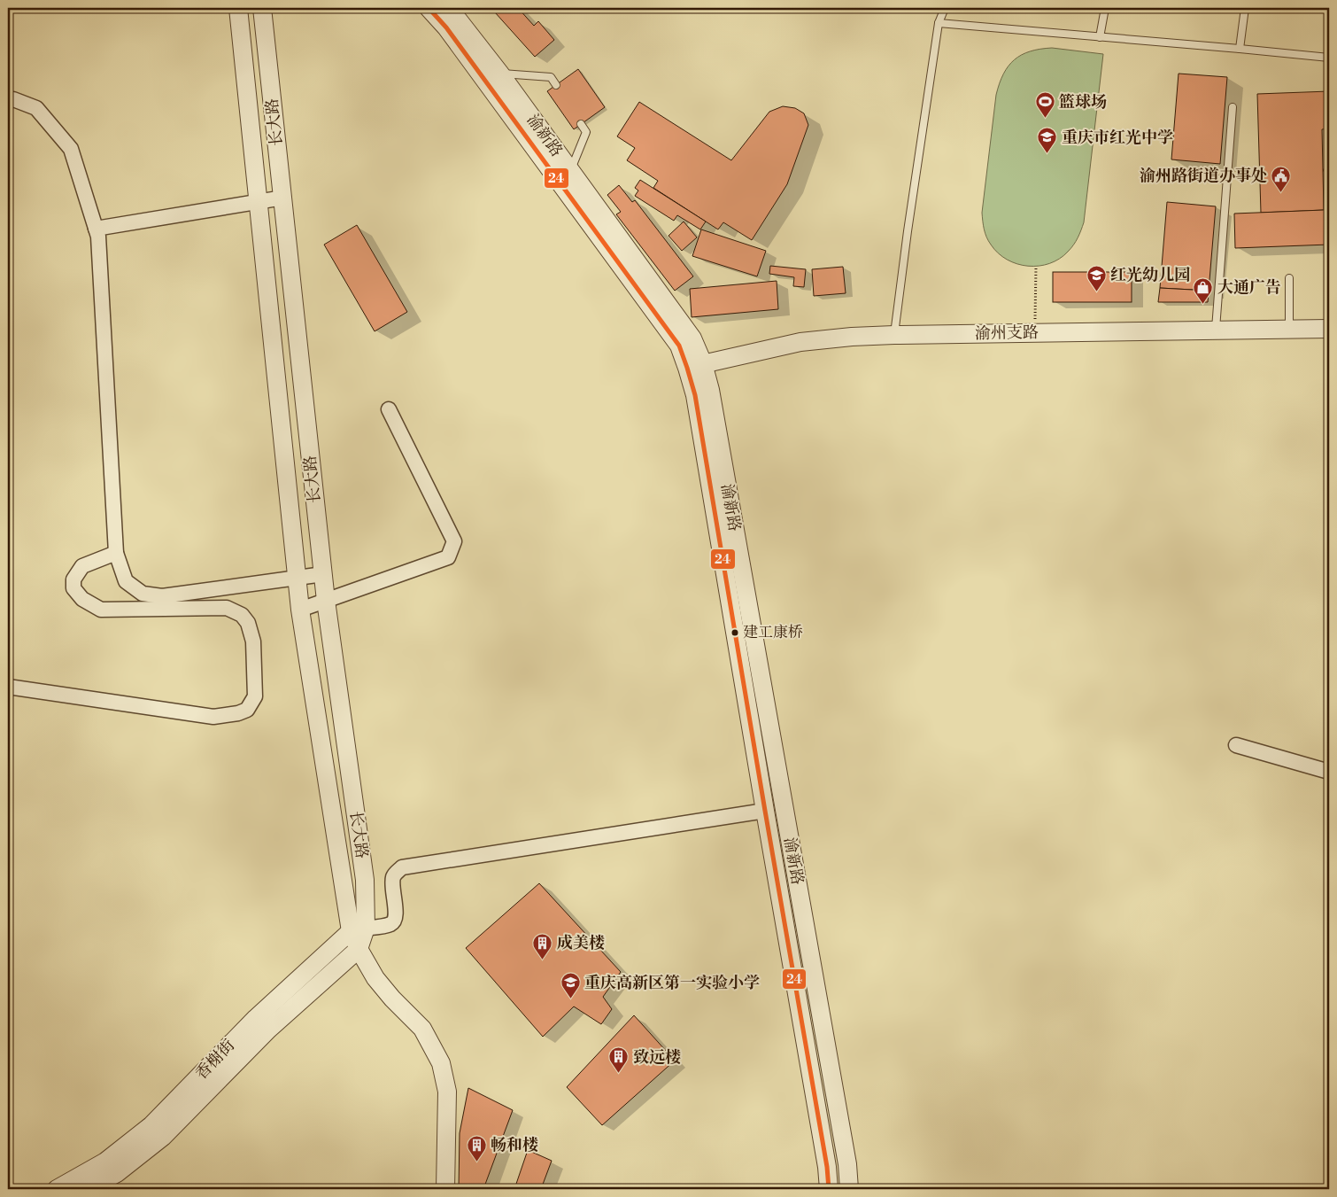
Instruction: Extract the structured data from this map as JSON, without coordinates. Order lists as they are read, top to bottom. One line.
{"streets":{"street":["长大路","渝新路","渝州支路","香榭街"]},"crossings":[["长大路","香榭街"],["渝新路","渝州支路"]],"places":{"sports":["篮球场"],"school or university":["重庆市红光中学","红光幼儿园","重庆高新区第一实验小学"],"public building":["渝州路街道办事处"],"shop":["大通广告"],"other":["建工康桥"],"building":["成美楼","致远楼","畅和楼"]},"lines":["transit line 24"]}
